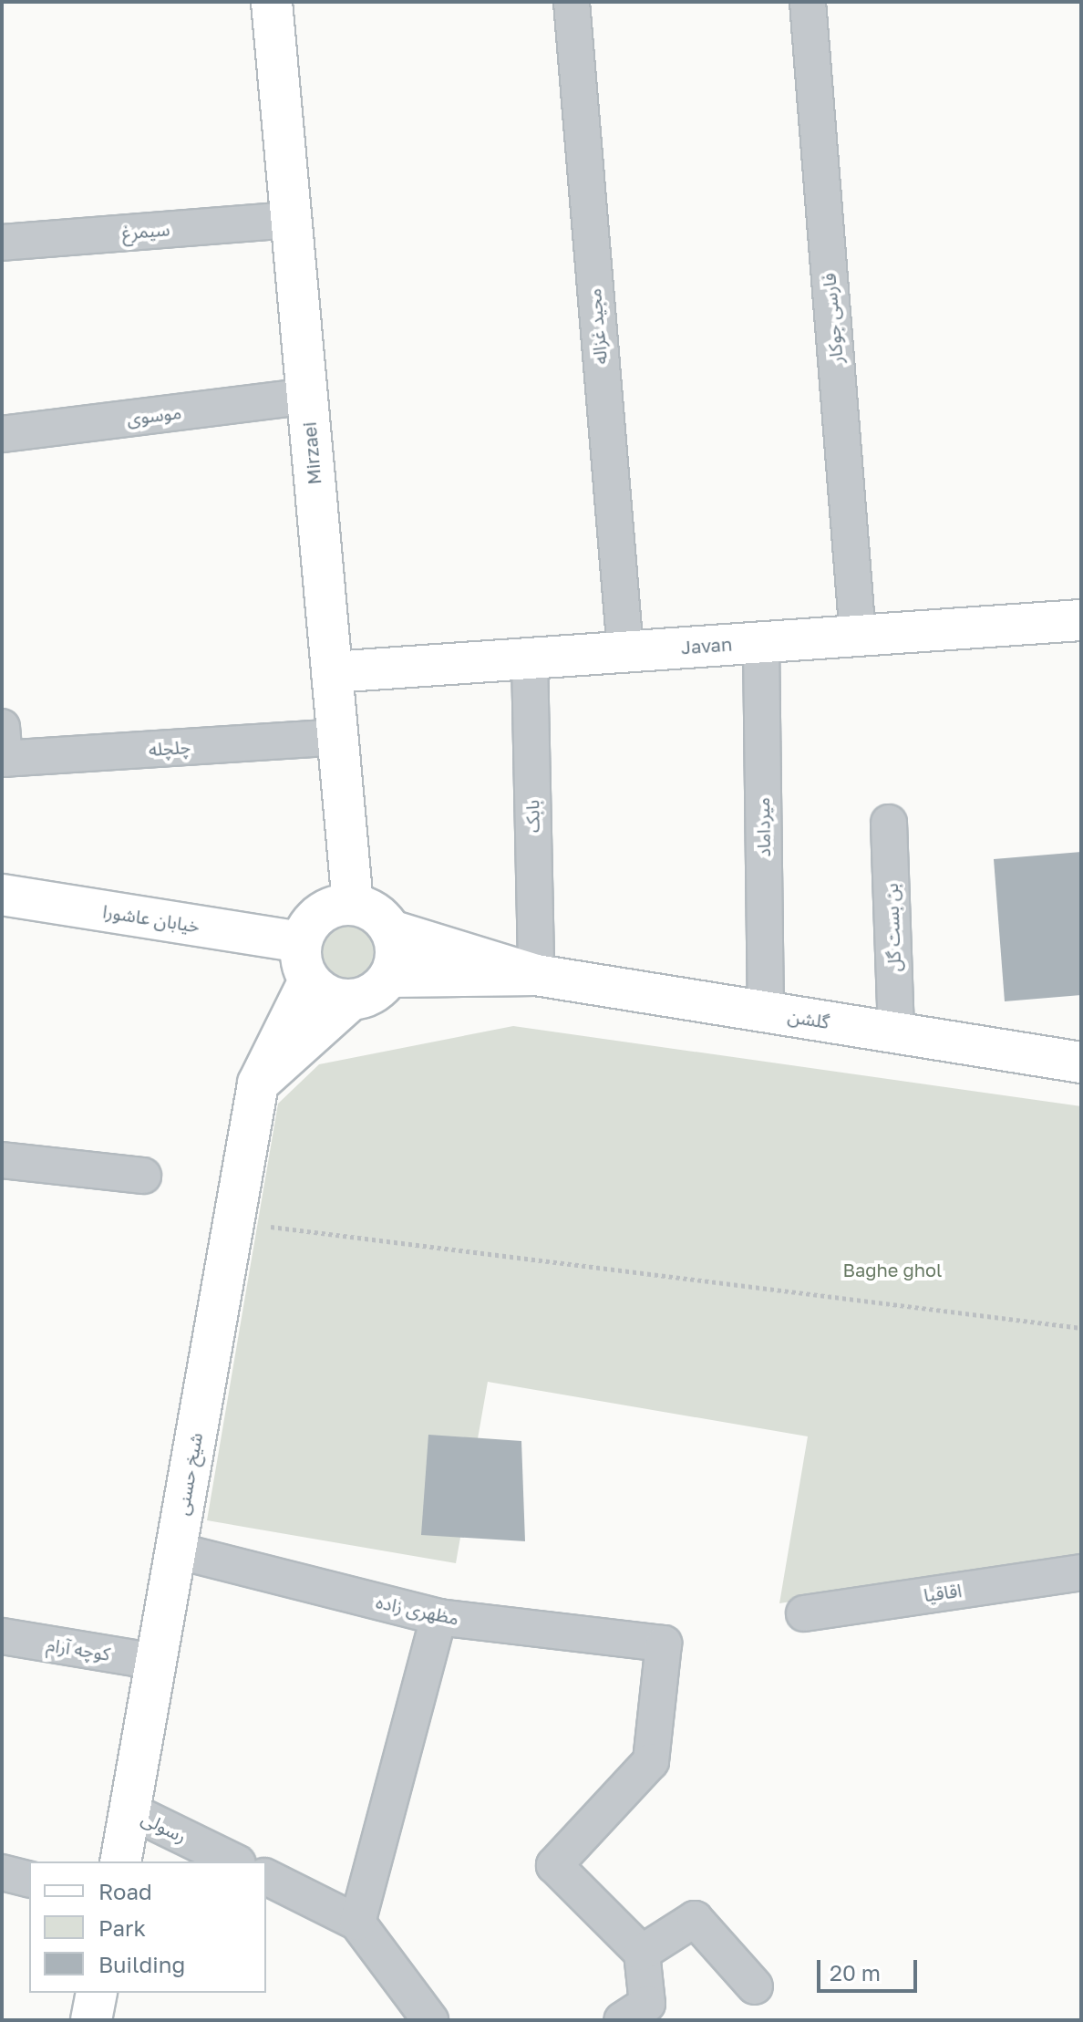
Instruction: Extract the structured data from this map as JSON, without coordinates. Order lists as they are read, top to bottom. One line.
{"streets":{"street":["سیمرغ","فارسی جوکار","مجید غزاله","موسوی","Mirzaei","Javan","چلچله","بابک","میرداماد","خیابان عاشورا","بن بست گل","گلشن","شیخ حسنی","اقاقیا","مظهری زاده","کوچه آرام","رسولی"]},"crossings":[["سیمرغ","Mirzaei"],["فارسی جوکار","Javan"],["مجید غزاله","Javan"],["موسوی","Mirzaei"],["Mirzaei","Javan"],["Mirzaei","چلچله"],["Mirzaei","خیابان عاشورا"],["Mirzaei","شیخ حسنی"],["Javan","بابک"],["Javan","میرداماد"],["بابک","گلشن"],["میرداماد","گلشن"],["خیابان عاشورا","شیخ حسنی"],["بن بست گل","گلشن"],["شیخ حسنی","مظهری زاده"],["شیخ حسنی","کوچه آرام"],["شیخ حسنی","رسولی"]],"parks":["Baghe ghol"],"legend":["Road","Park","Building"],"scale_bar":"20 m"}
